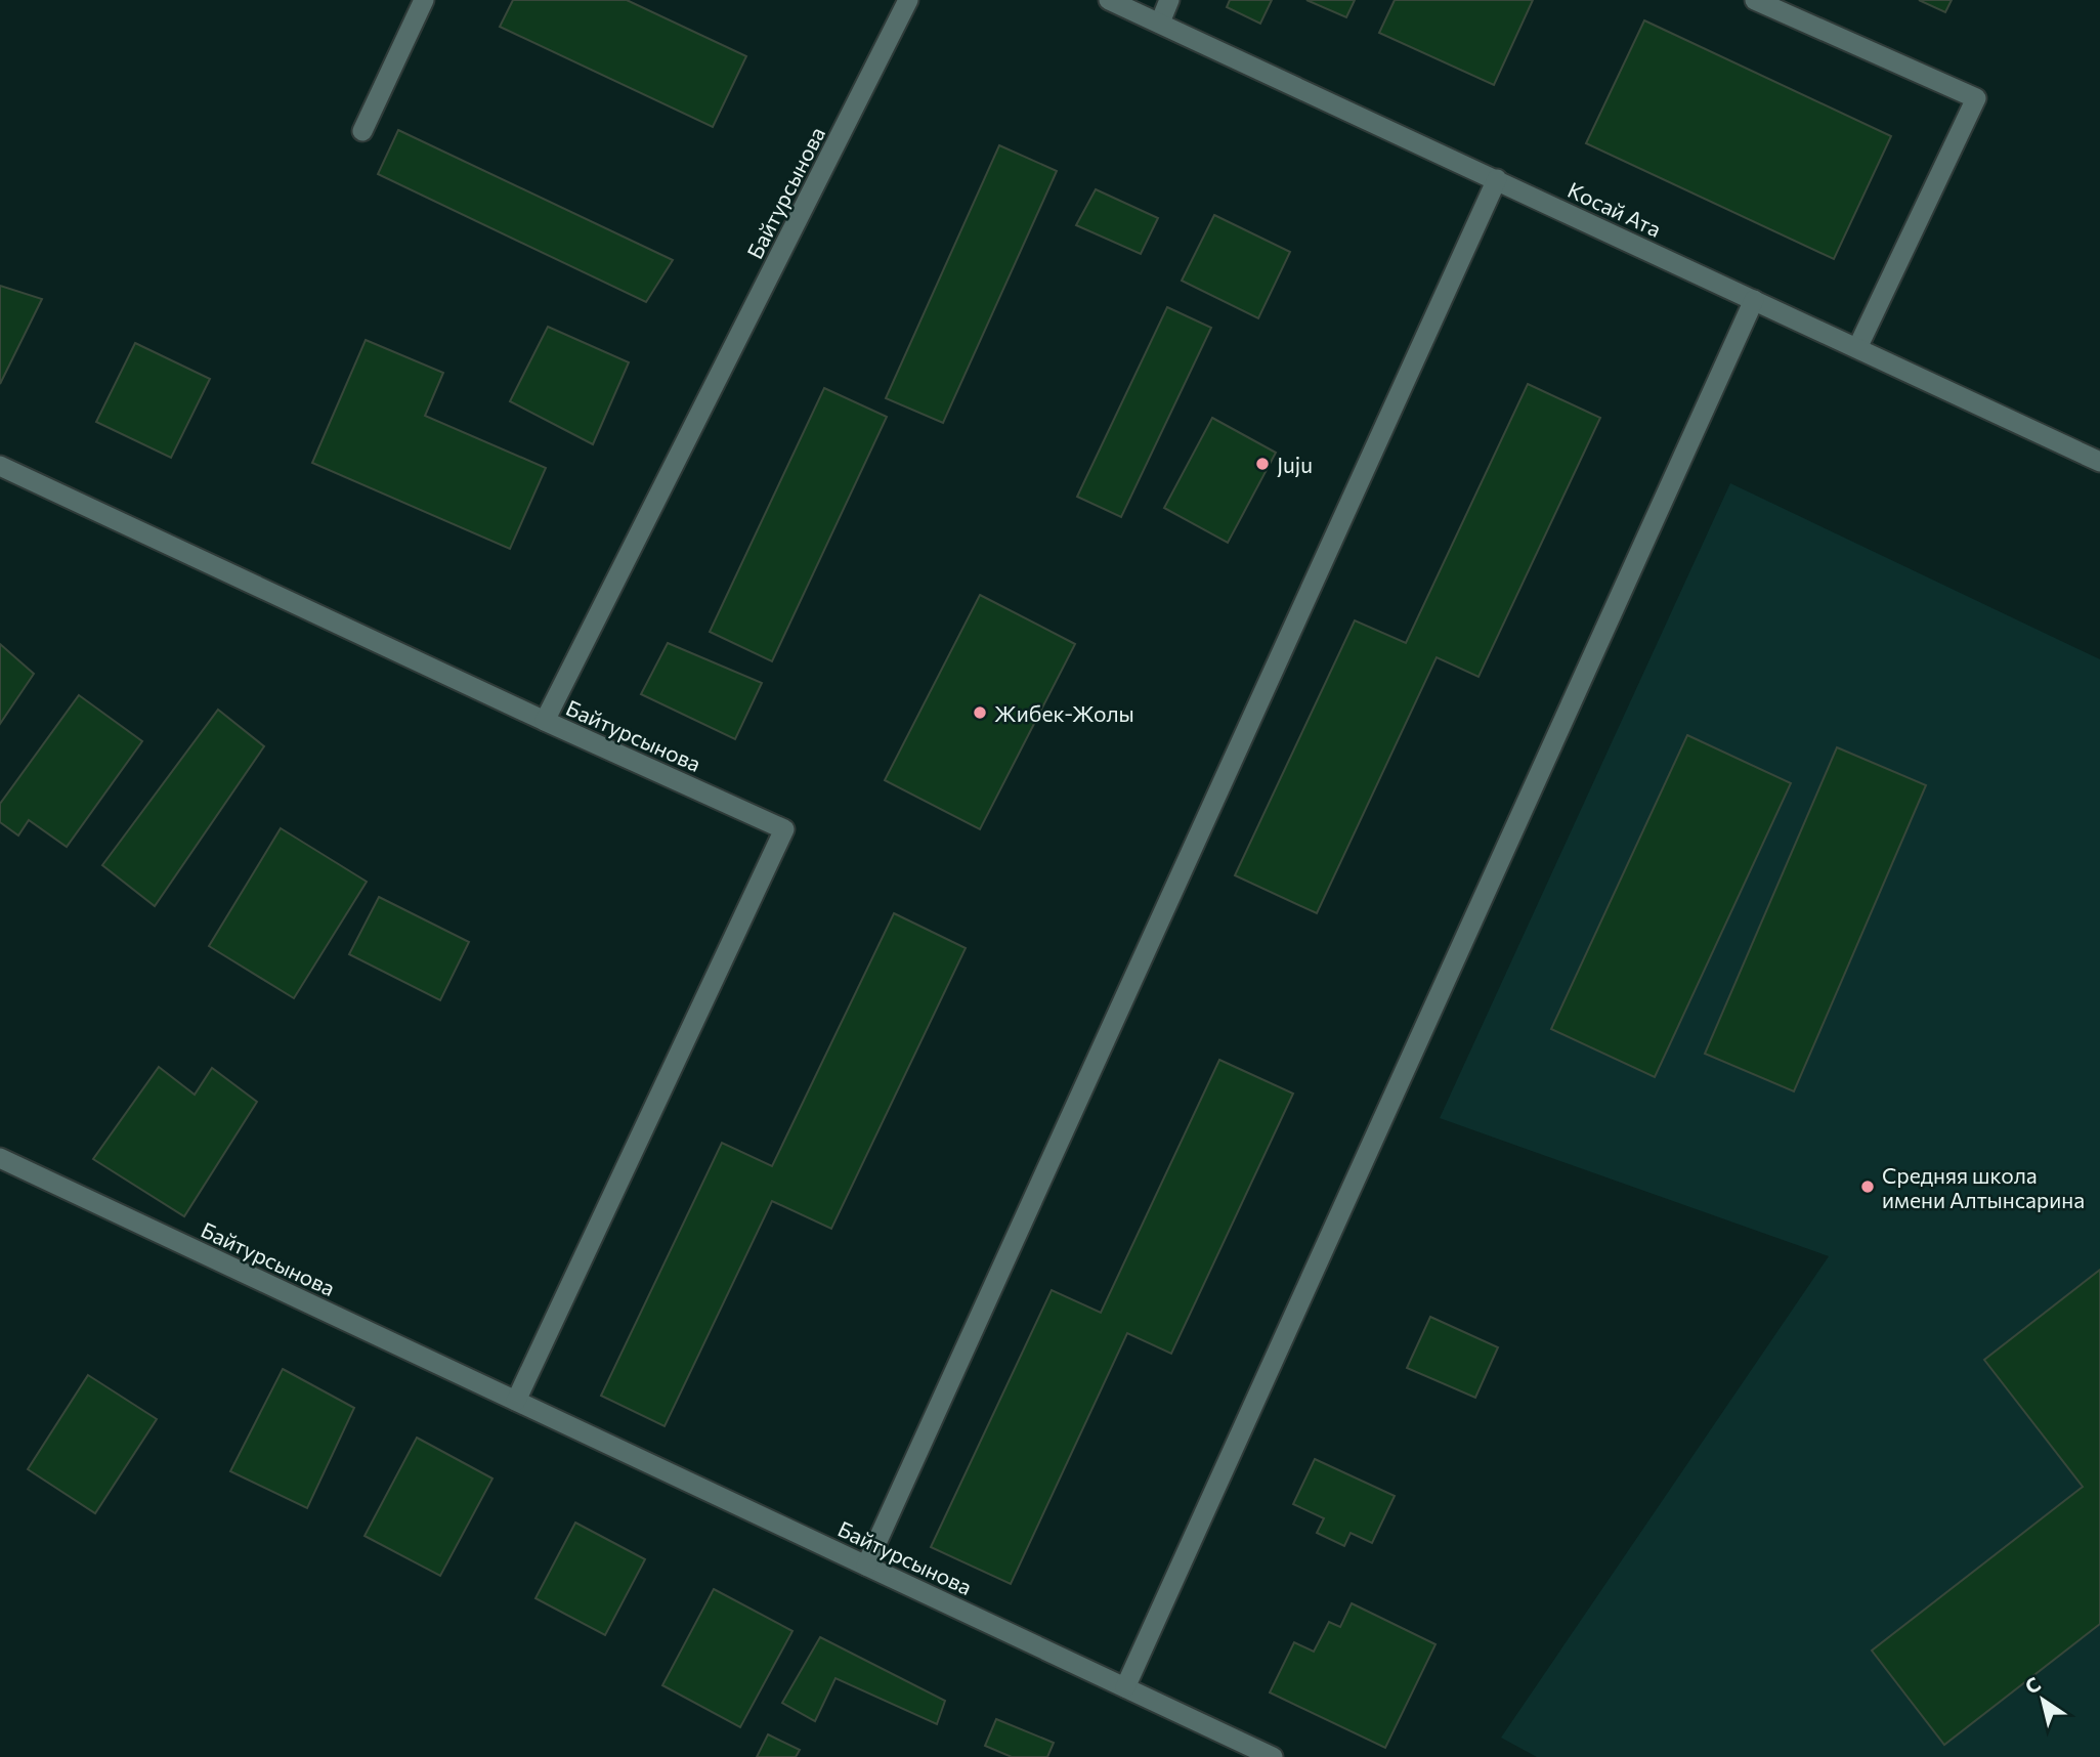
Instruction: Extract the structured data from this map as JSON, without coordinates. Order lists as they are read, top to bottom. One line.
{"streets":{"street":["Байтурсынова","Косай Ата"]},"places":["Juju","Жибек-Жолы","Средняя школа имени Алтынсарина"],"north":"top left"}
